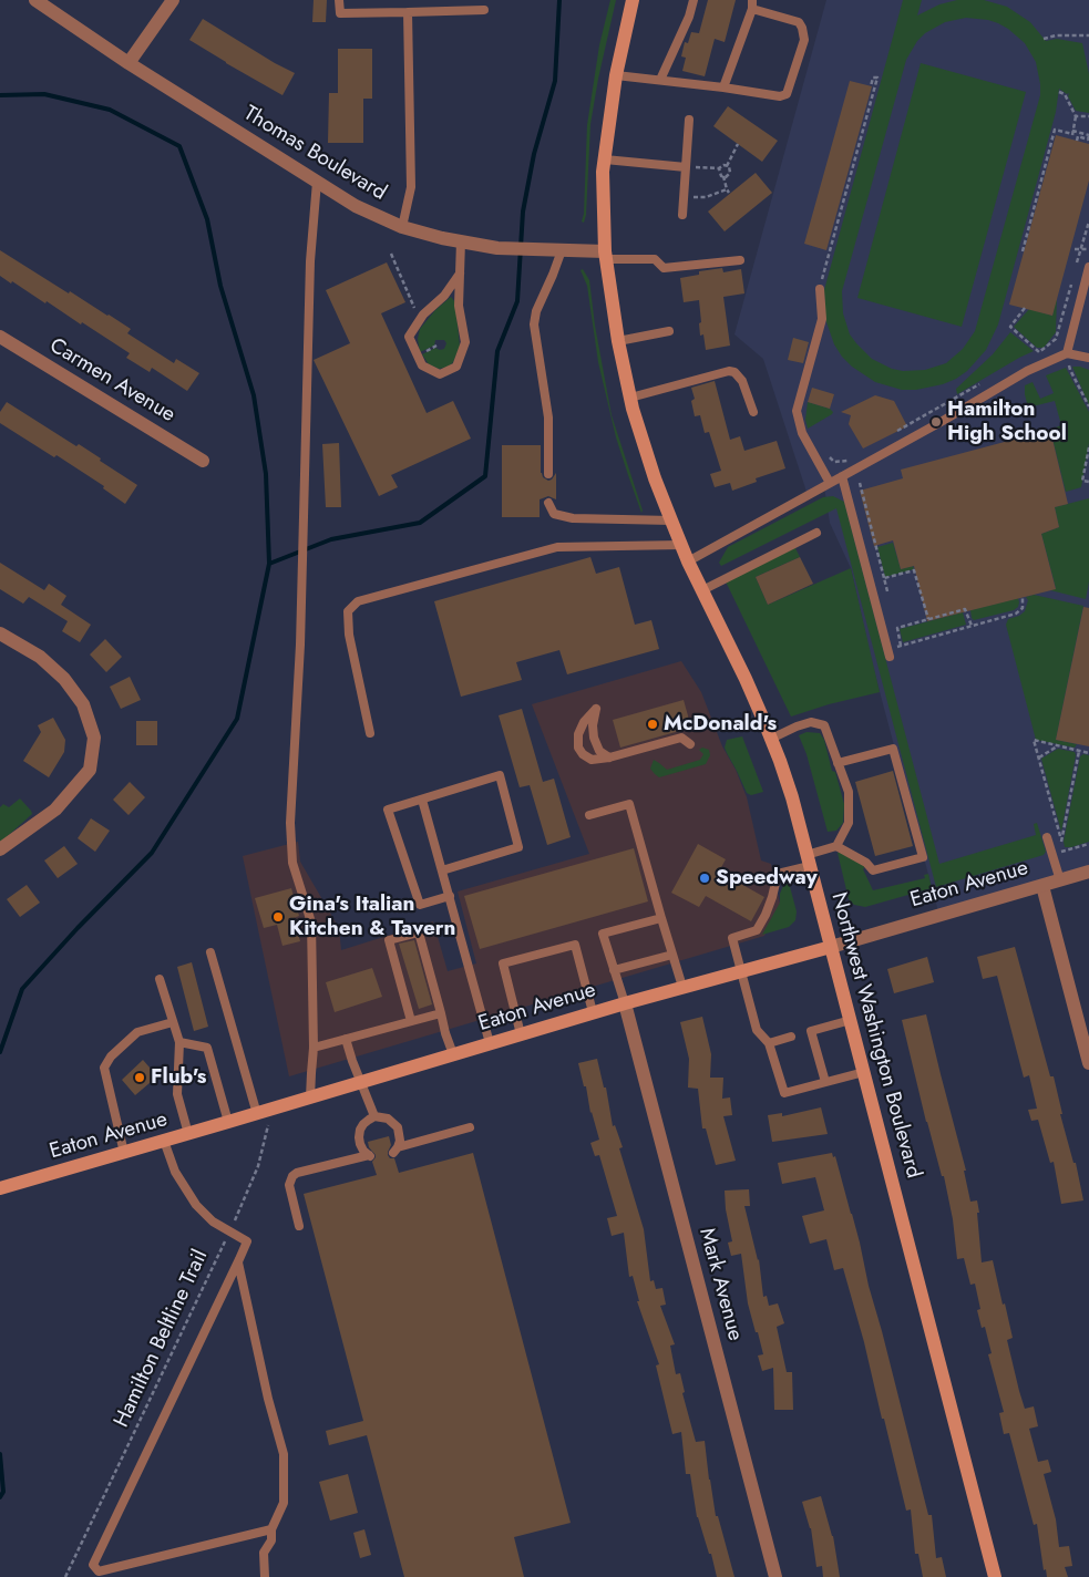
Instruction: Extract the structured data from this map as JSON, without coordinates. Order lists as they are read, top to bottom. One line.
{"streets":{"main road":["Eaton Avenue","Northwest Washington Boulevard"],"street":["Thomas Boulevard","Carmen Avenue","Mark Avenue"],"path":["Hamilton Beltline Trail"]},"crossings":[["Thomas Boulevard","Northwest Washington Boulevard"],["Eaton Avenue","Northwest Washington Boulevard"],["Eaton Avenue","Mark Avenue"],["Eaton Avenue","Hamilton Beltline Trail"]],"places":["Hamilton High School","McDonald's","Speedway","Gina's Italian Kitchen & Tavern","Flub's"]}
